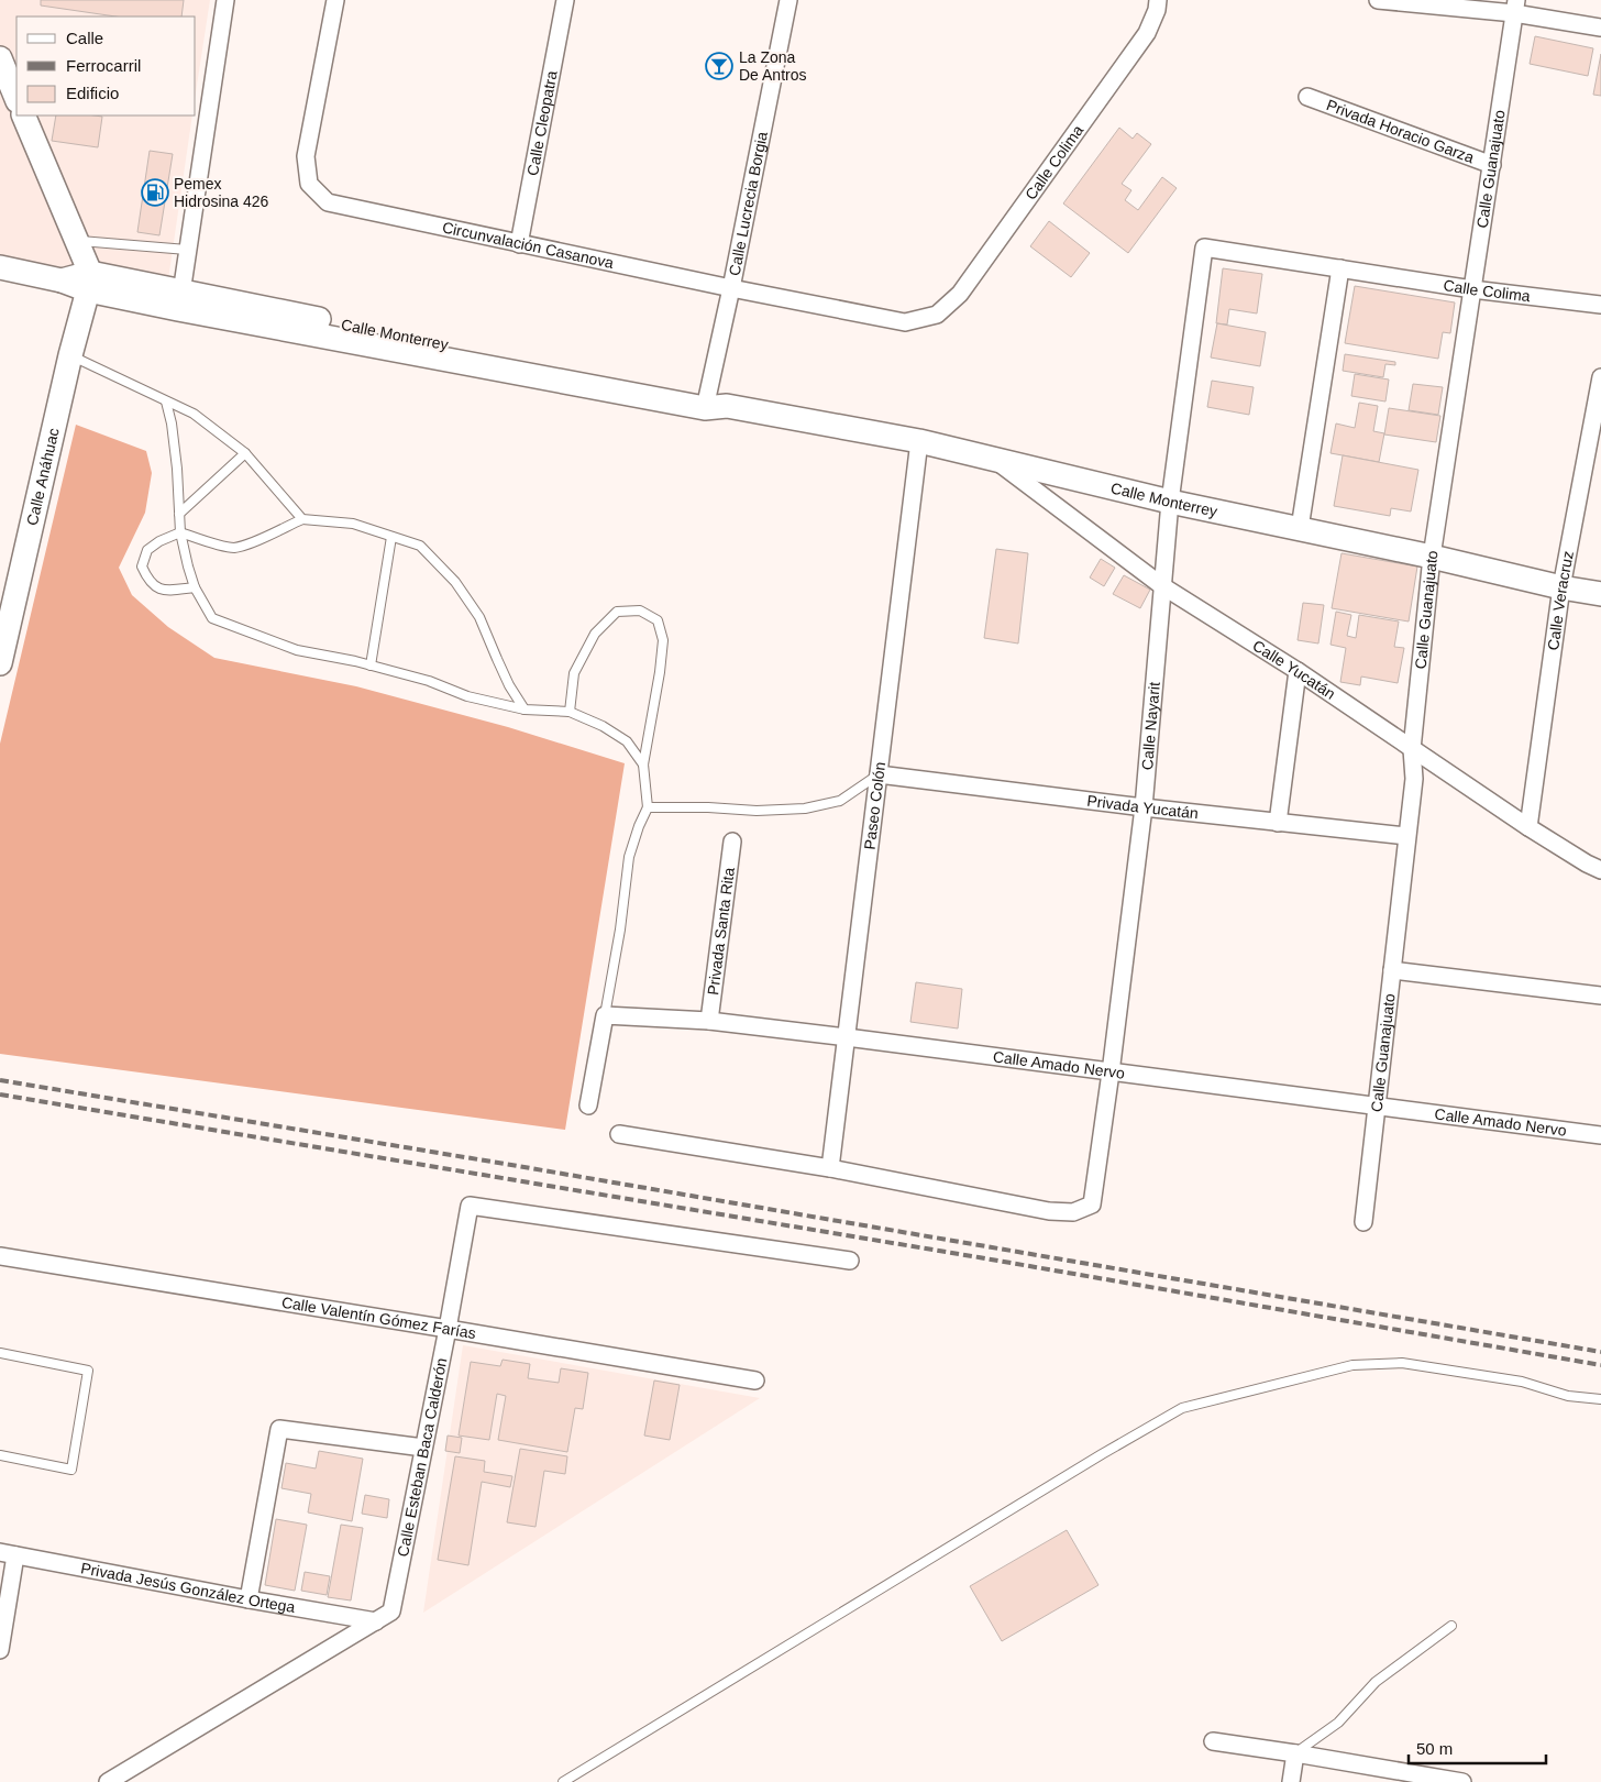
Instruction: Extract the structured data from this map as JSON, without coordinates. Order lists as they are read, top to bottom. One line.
{"streets":{"street":["Calle Cleopatra","Privada Horacio Garza","Calle Colima","Calle Guanajuato","Calle Lucrecia Borgia","Circunvalación Casanova","Calle Monterrey","Calle Anáhuac","Calle Veracruz","Calle Yucatán","Calle Nayarit","Paseo Colón","Privada Yucatán","Privada Santa Rita","Calle Amado Nervo","Calle Valentín Gómez Farías","Calle Esteban Baca Calderón","Privada Jesús González Ortega"]},"crossings":[["Calle Cleopatra","Circunvalación Casanova"],["Privada Horacio Garza","Calle Guanajuato"],["Calle Colima","Calle Guanajuato"],["Calle Colima","Circunvalación Casanova"],["Calle Colima","Calle Nayarit"],["Calle Guanajuato","Calle Monterrey"],["Calle Guanajuato","Calle Yucatán"],["Calle Guanajuato","Privada Yucatán"],["Calle Guanajuato","Calle Amado Nervo"],["Calle Lucrecia Borgia","Circunvalación Casanova"],["Calle Lucrecia Borgia","Calle Monterrey"],["Calle Monterrey","Calle Anáhuac"],["Calle Monterrey","Calle Veracruz"],["Calle Monterrey","Calle Yucatán"],["Calle Monterrey","Calle Nayarit"],["Calle Monterrey","Paseo Colón"],["Calle Veracruz","Calle Yucatán"],["Calle Yucatán","Calle Nayarit"],["Calle Nayarit","Paseo Colón"],["Calle Nayarit","Privada Yucatán"],["Calle Nayarit","Calle Amado Nervo"],["Paseo Colón","Privada Yucatán"],["Paseo Colón","Calle Amado Nervo"],["Privada Santa Rita","Calle Amado Nervo"],["Calle Valentín Gómez Farías","Calle Esteban Baca Calderón"],["Calle Esteban Baca Calderón","Privada Jesús González Ortega"]],"places":{"bar":["La Zona De Antros"],"fuel station":["Pemex Hidrosina 426"]},"legend":["Calle","Ferrocarril","Edificio"],"scale_bar":"50 m"}
